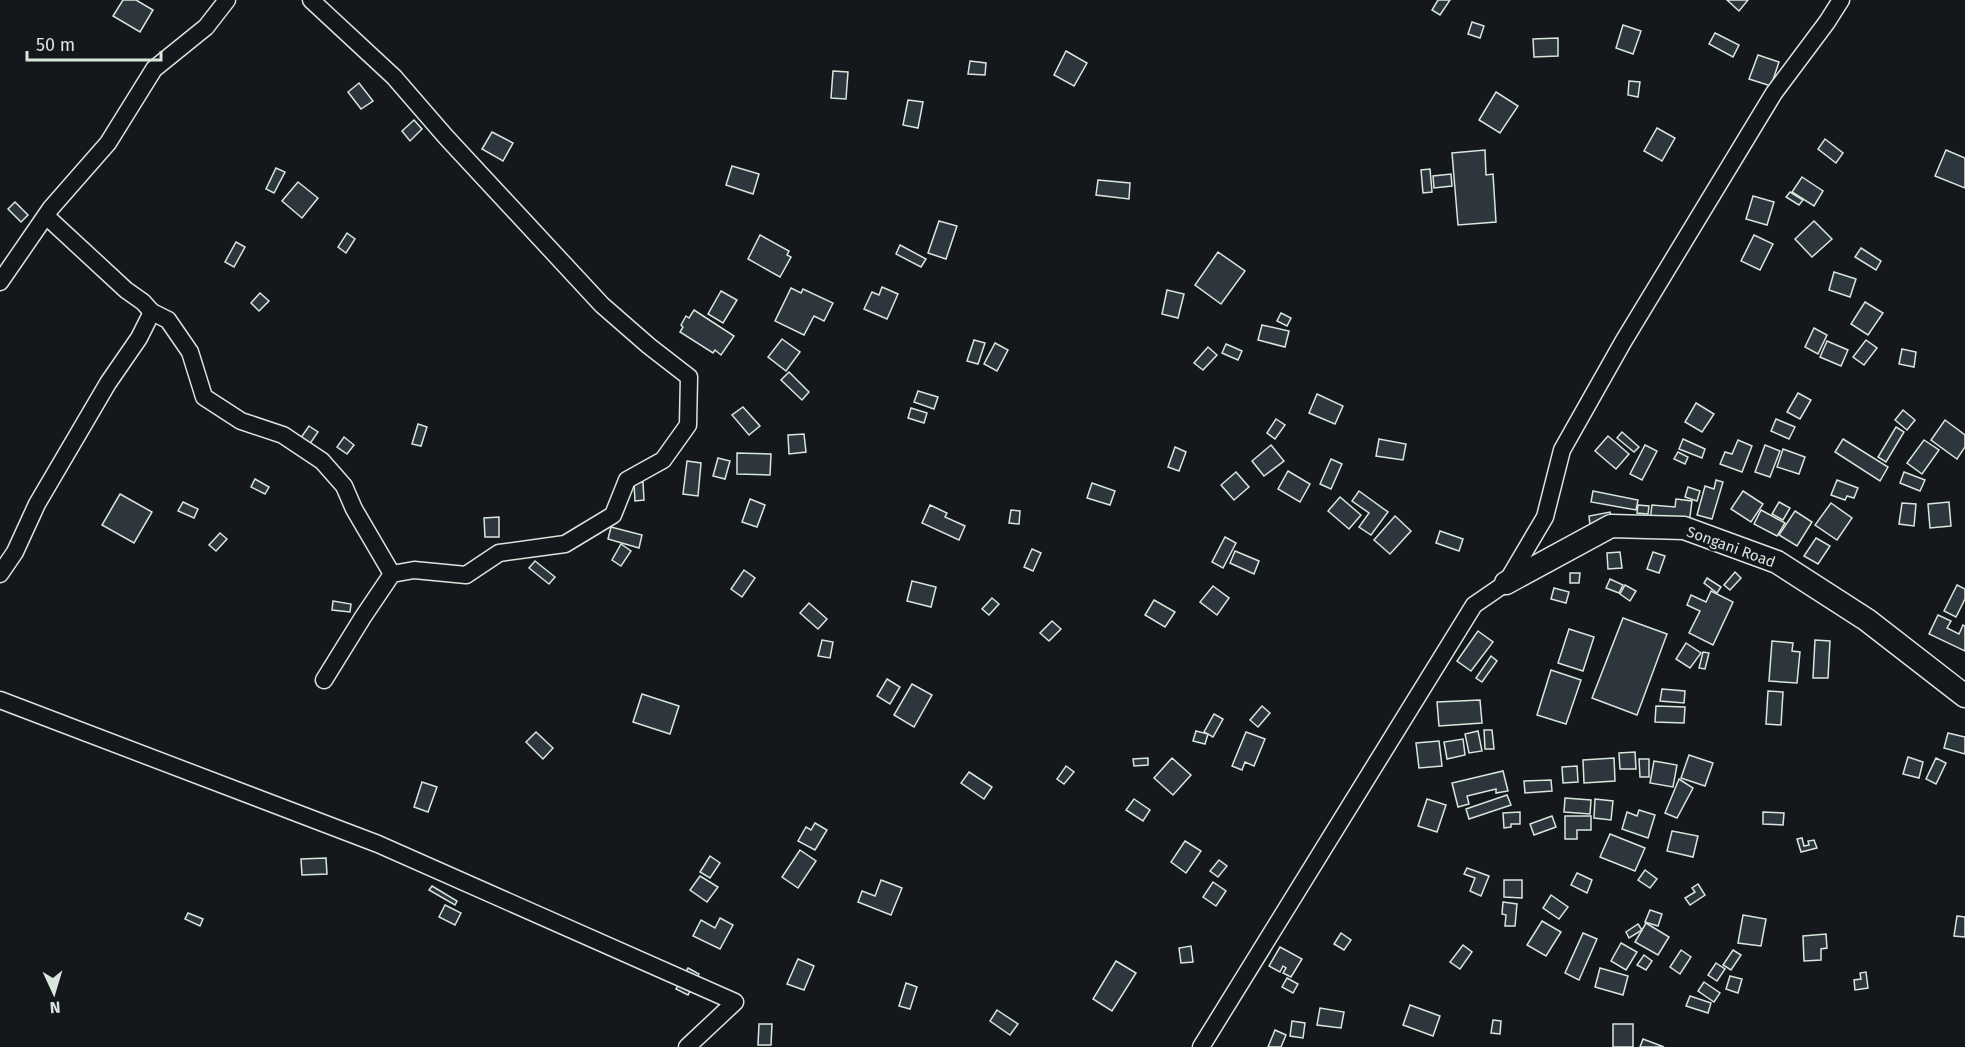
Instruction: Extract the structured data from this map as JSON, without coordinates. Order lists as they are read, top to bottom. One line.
{"streets":{"street":["Songani Road"]},"scale_bar":"50 m","north":"bottom"}
